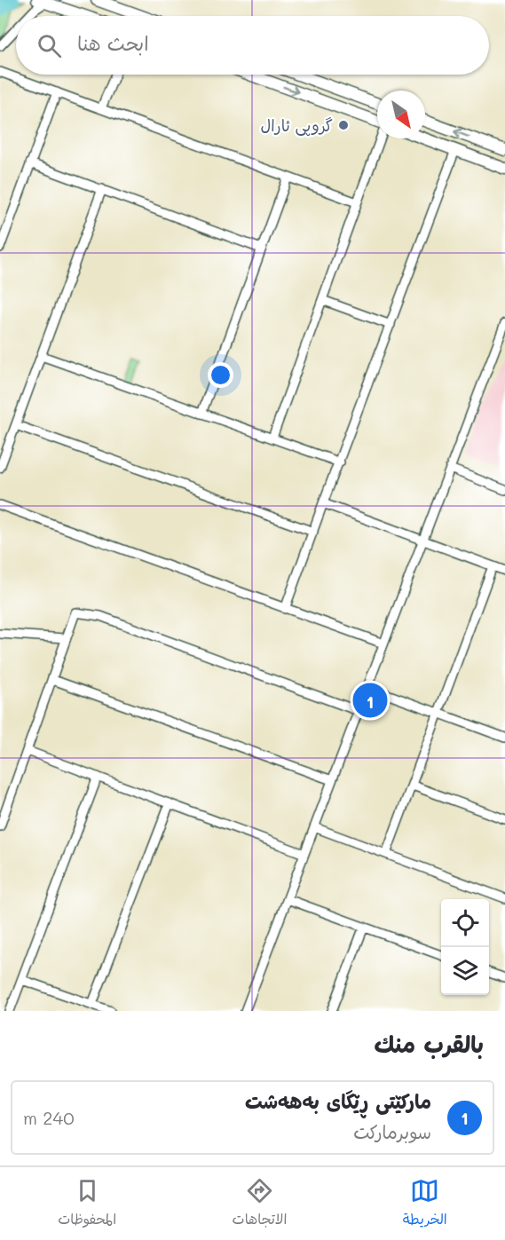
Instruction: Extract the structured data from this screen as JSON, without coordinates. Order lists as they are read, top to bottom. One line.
{"places":["گروپی ئارال"],"north":"bottom right","page":{"search":"ابحث هنا","pins":"1","heading":"بالقرب منك","list":[{"mark":"1","name":"مارکێتی ڕێگای بەهەشت","note":"سوبرماركت","value":"240 m"}],"nav":["الخريطة","الاتجاهات","المحفوظات"]}}
